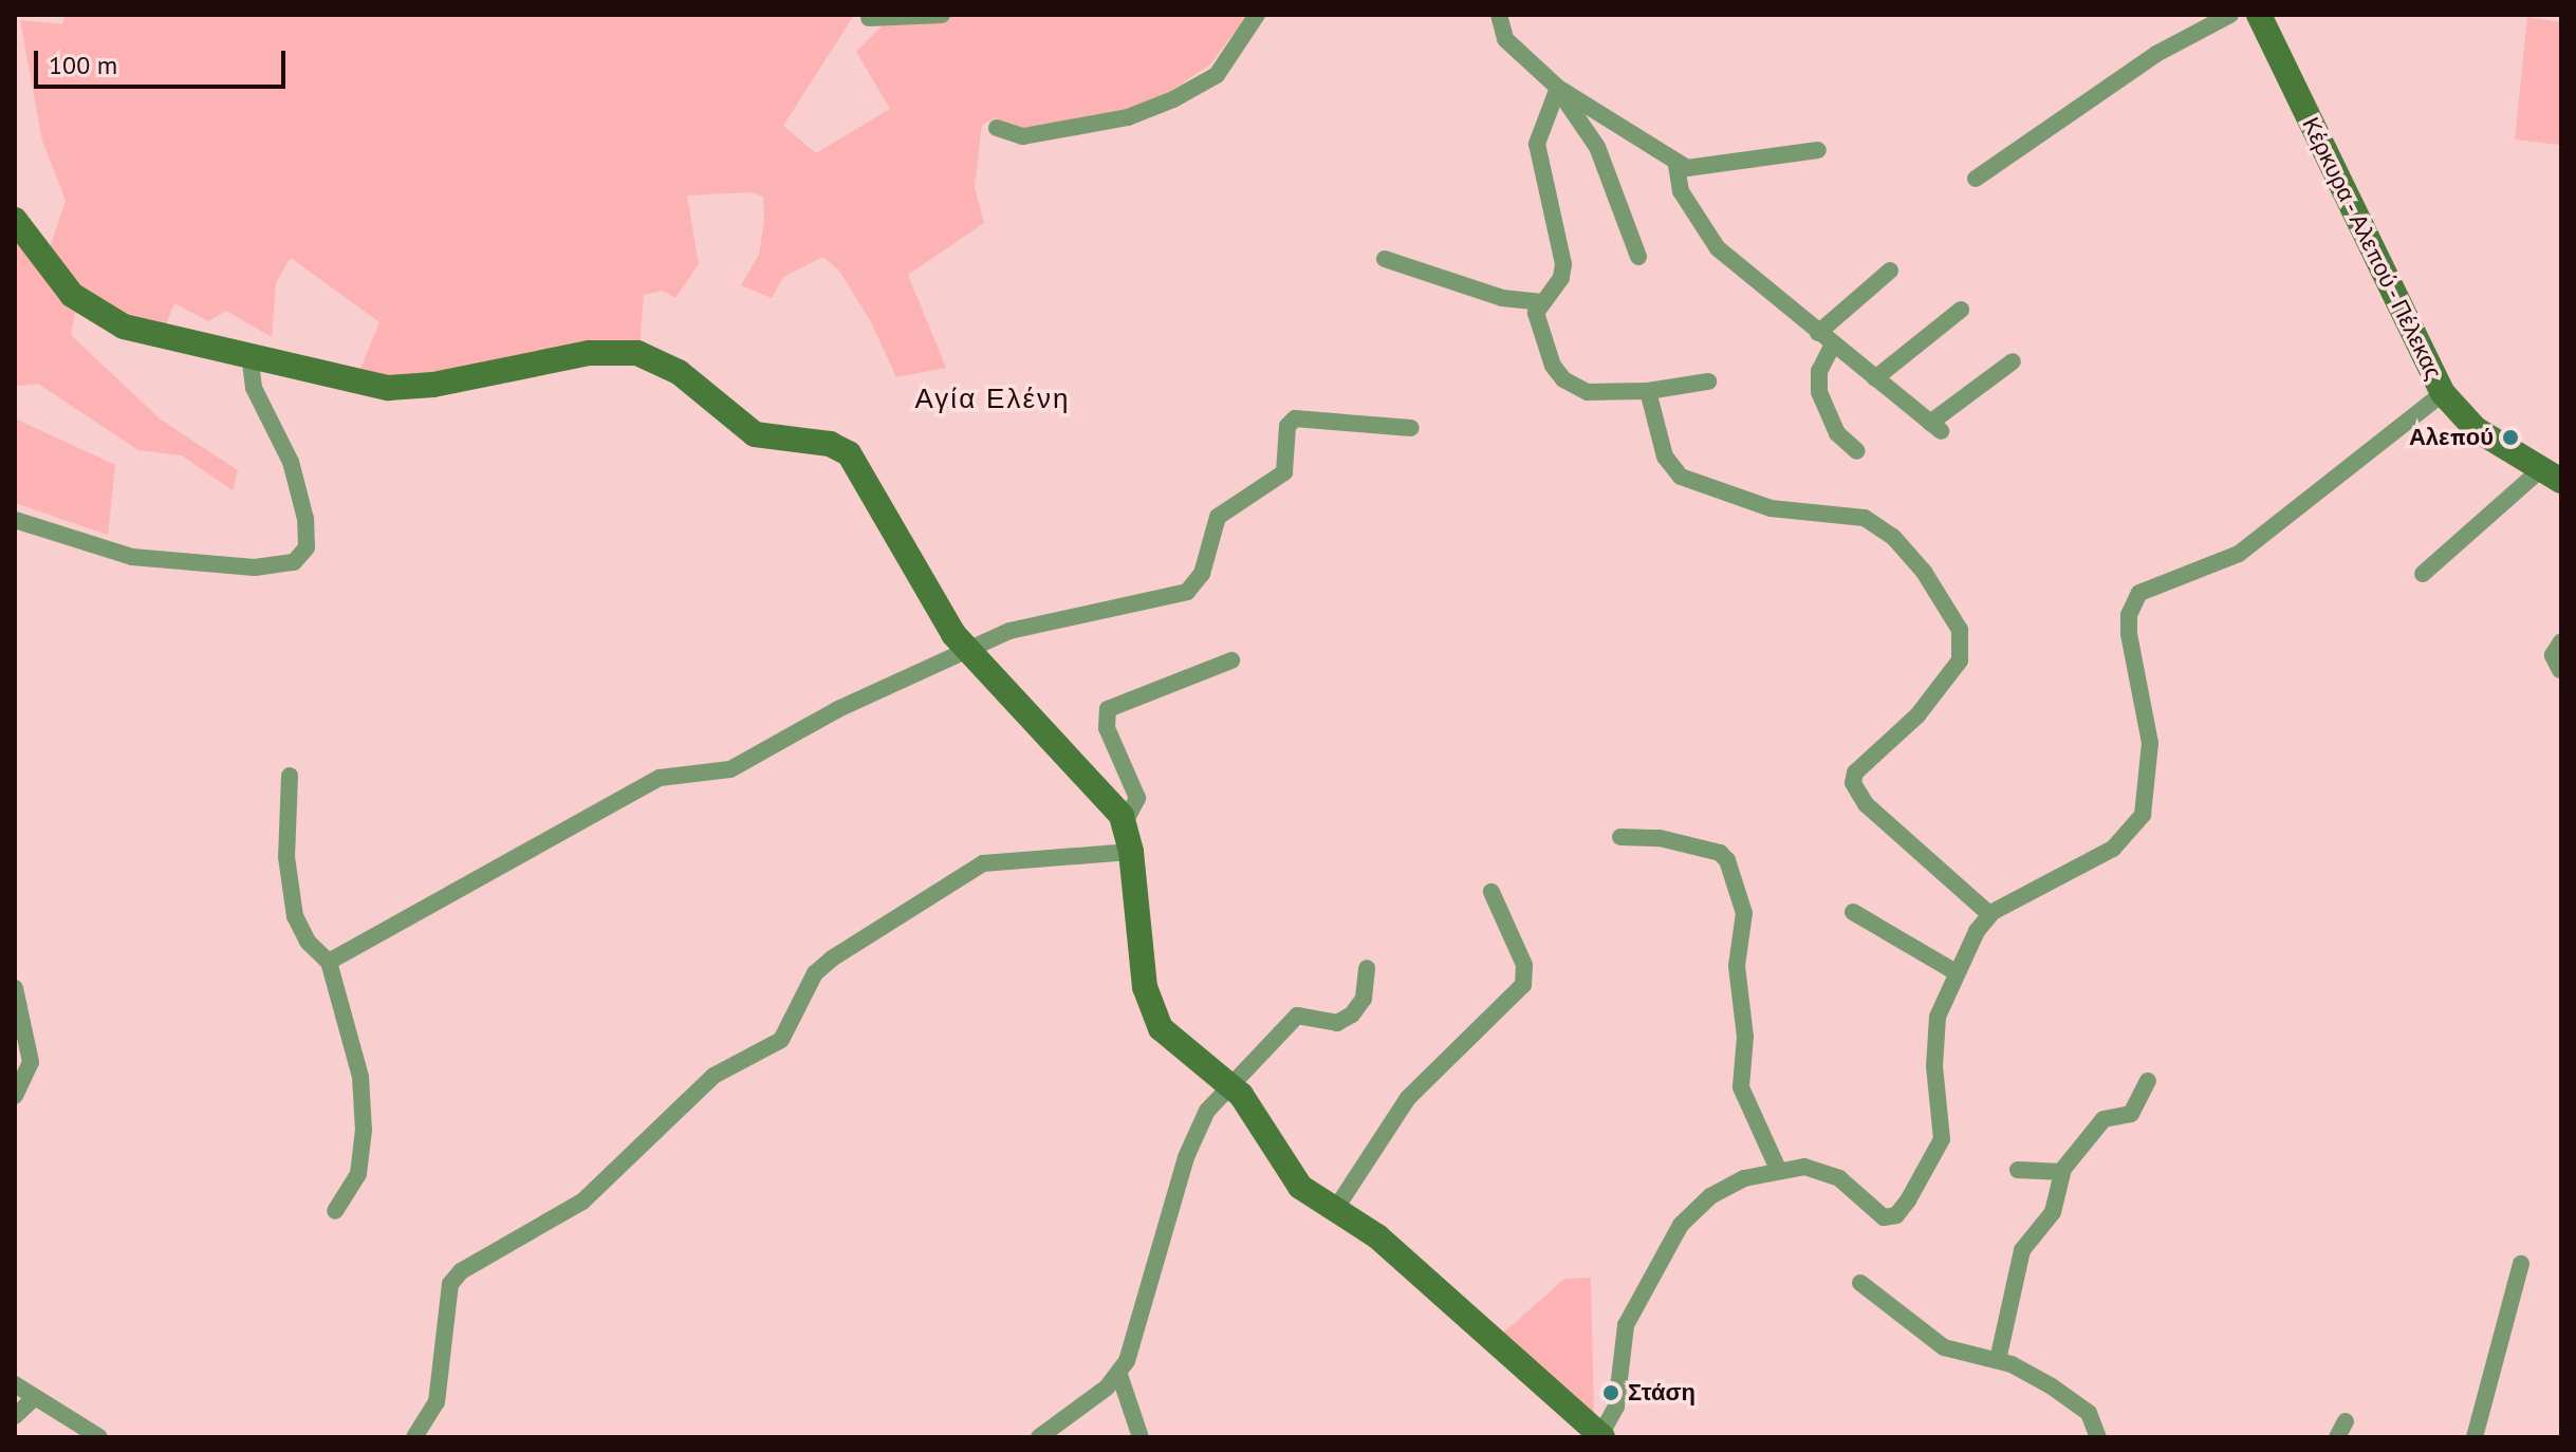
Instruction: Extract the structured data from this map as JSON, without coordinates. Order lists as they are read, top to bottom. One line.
{"streets":{"street":["Κέρκυρα - Αλεπού - Πέλεκας"]},"districts":["Αγία Ελένη"],"places":["Αλεπού","Στάση"],"scale_bar":"100 m"}
